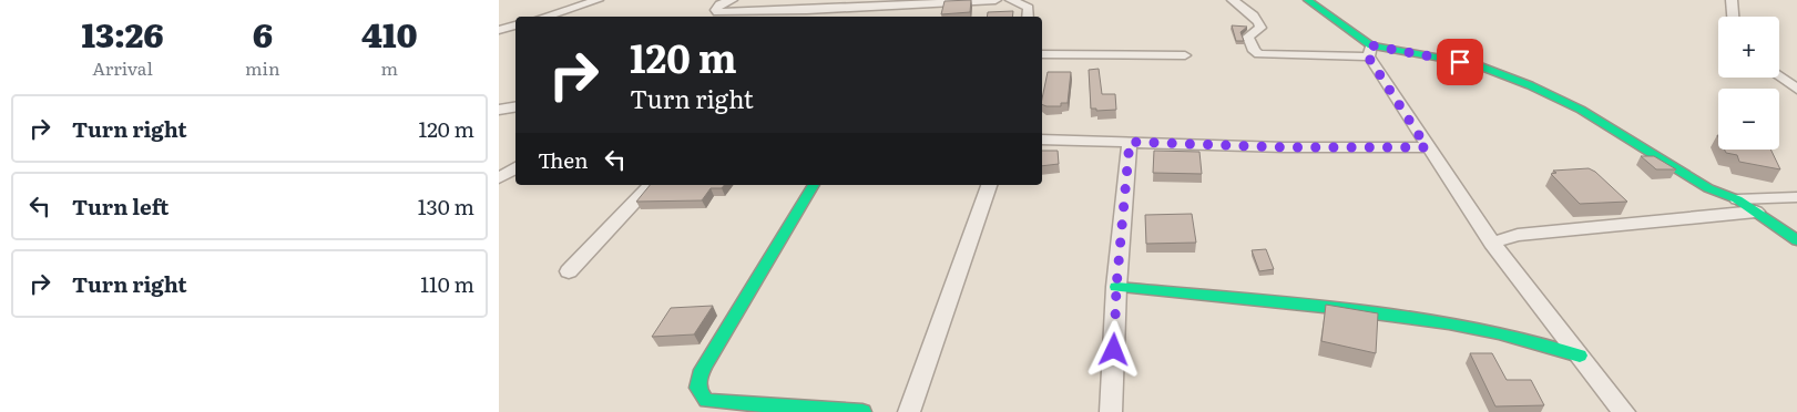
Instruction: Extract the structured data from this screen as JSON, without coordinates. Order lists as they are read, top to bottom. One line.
{"page":{"eta":["13:26","Arrival","6","min","410","m"],"map_buttons":["+","−"],"turn":["120 m","Turn right"],"list":[{"name":"Turn right","value":"120 m"},{"name":"Turn left","value":"130 m"},{"name":"Turn right","value":"110 m"}],"then":"Then"}}
